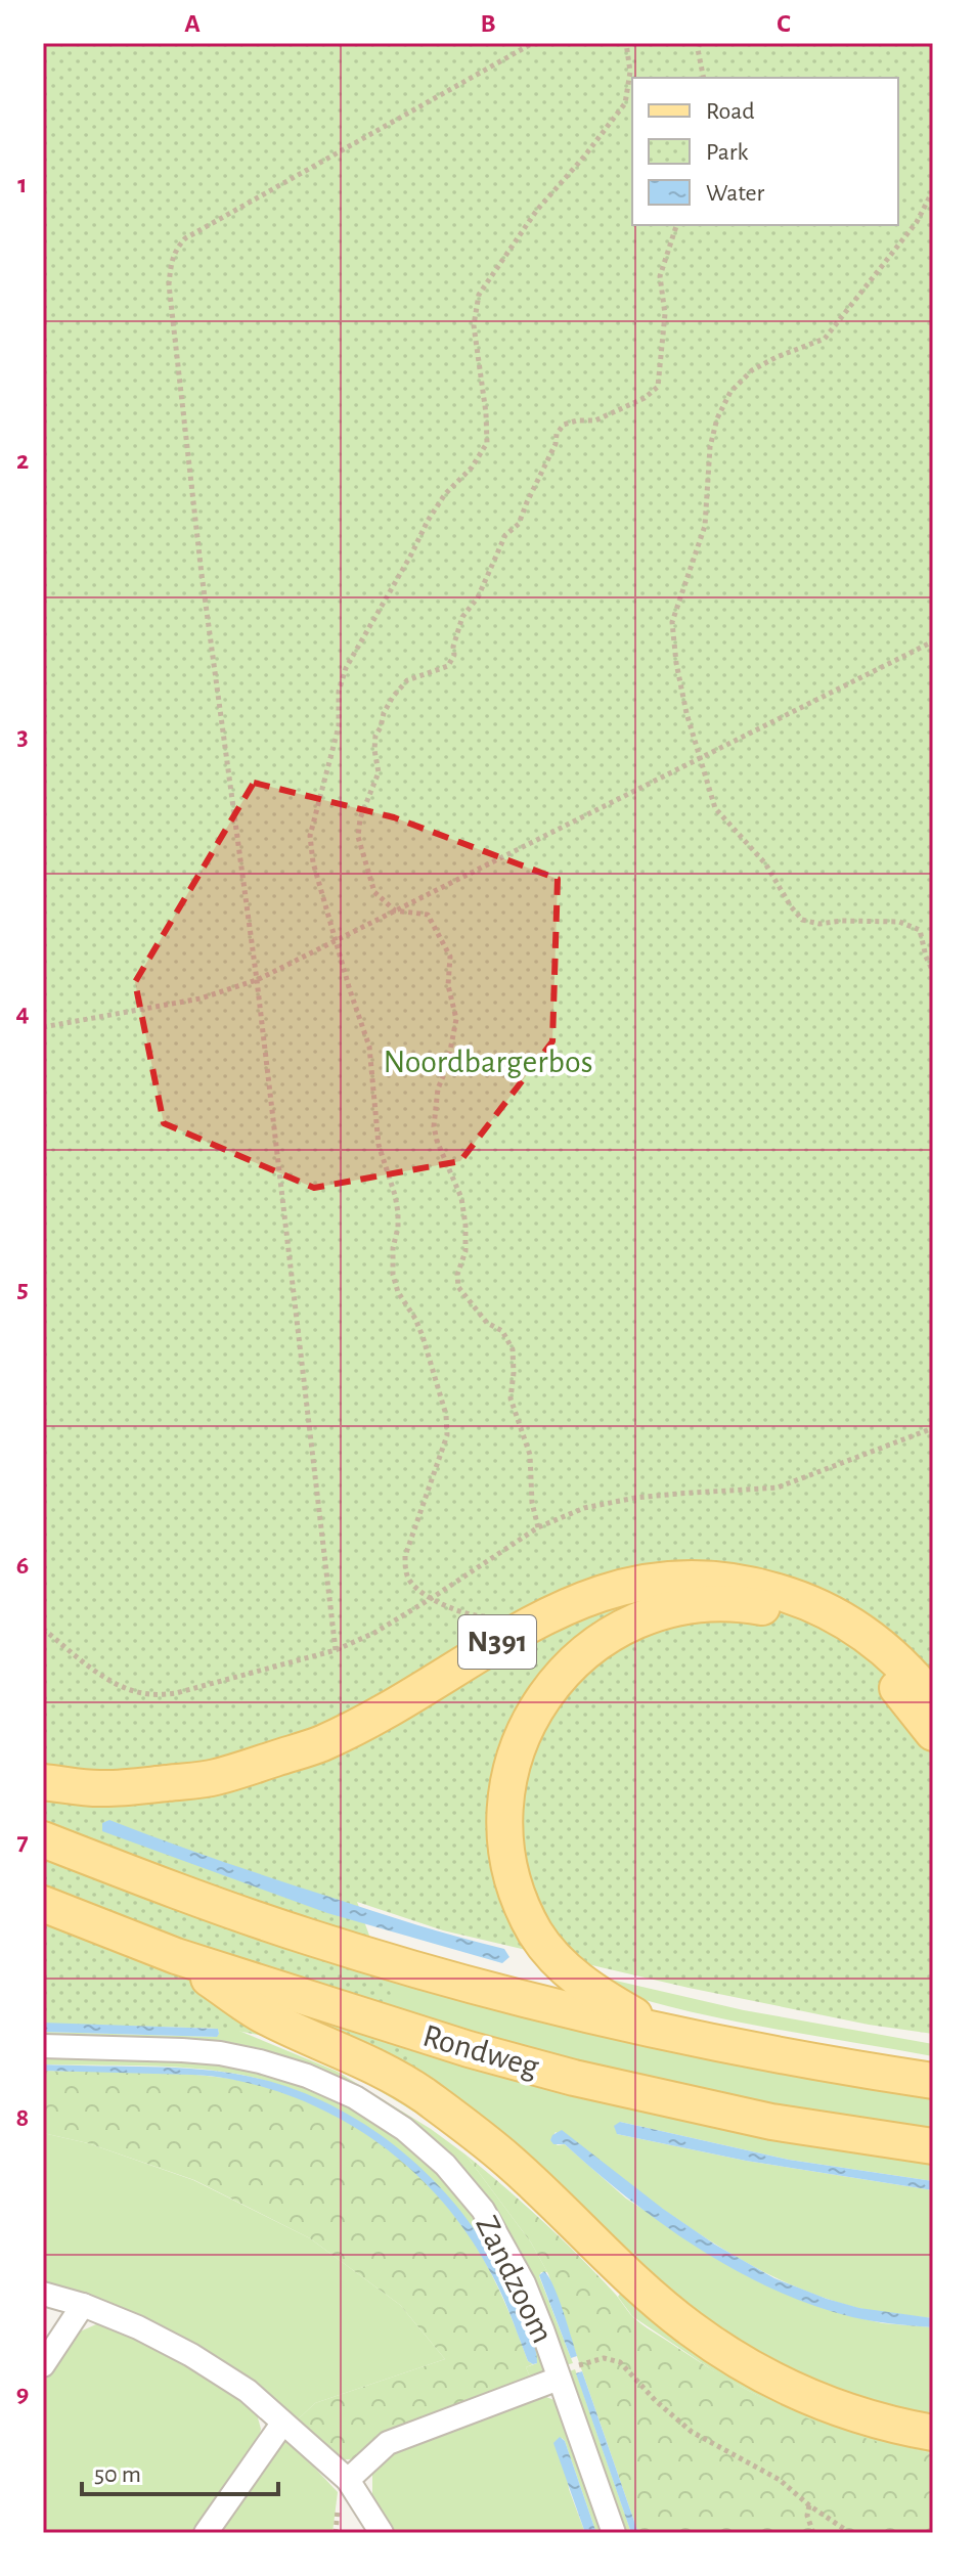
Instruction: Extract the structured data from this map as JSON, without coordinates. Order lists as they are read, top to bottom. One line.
{"streets":{"main road":["N391","Rondweg"],"street":["Zandzoom"]},"crossings":[["N391","Rondweg"]],"parks":["Noordbargerbos"],"legend":["Road","Park","Water"],"scale_bar":"50 m","grid":{"columns":["A","B","C"],"rows":["1","2","3","4","5","6","7","8","9"]}}
